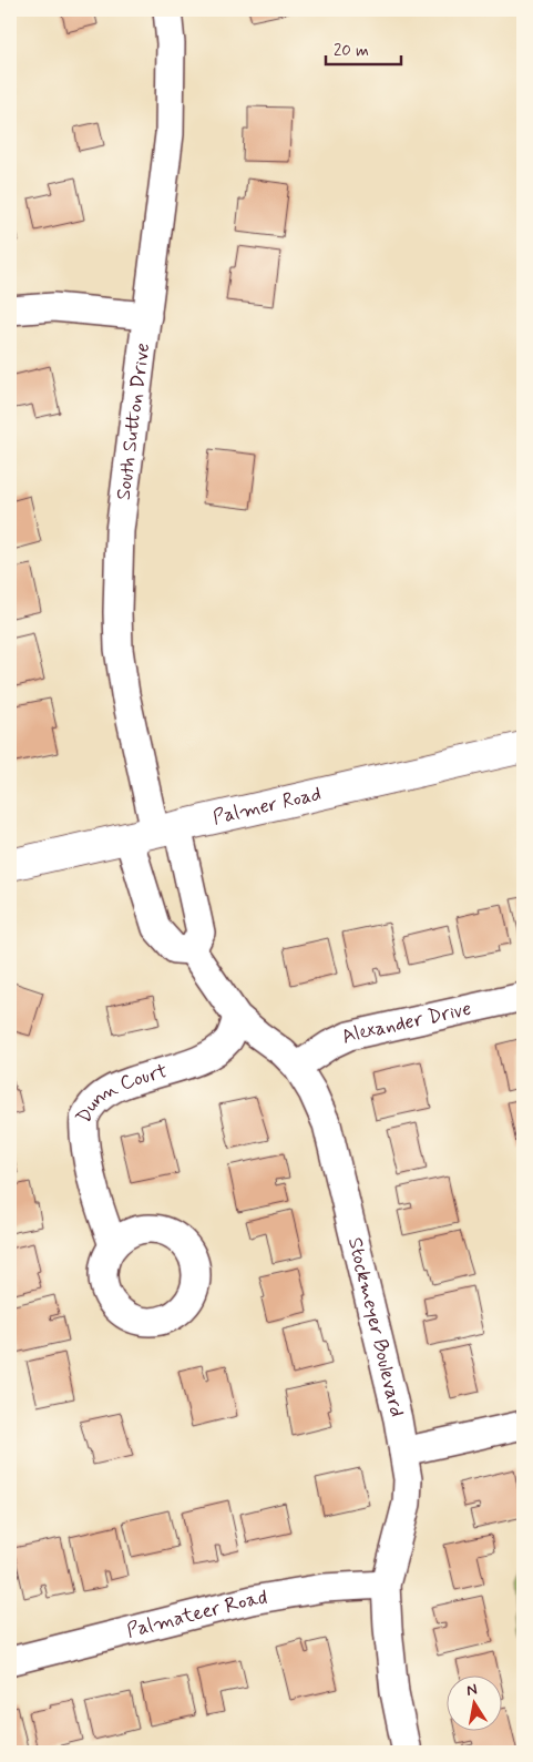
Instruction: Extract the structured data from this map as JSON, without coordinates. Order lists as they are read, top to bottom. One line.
{"streets":{"street":["South Sutton Drive","Palmer Road","Alexander Drive","Dunn Court","Stockmeyer Boulevard","Palmateer Road"]},"crossings":[["South Sutton Drive","Palmer Road"],["Alexander Drive","Stockmeyer Boulevard"],["Dunn Court","Stockmeyer Boulevard"],["Stockmeyer Boulevard","Palmateer Road"]],"scale_bar":"20 m","north":"top"}
